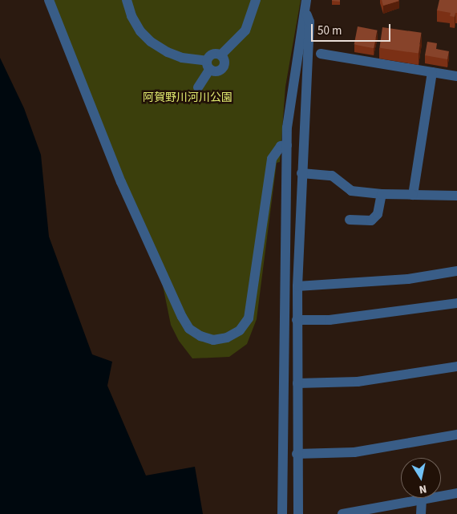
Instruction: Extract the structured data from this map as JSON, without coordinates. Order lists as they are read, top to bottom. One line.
{"parks":["阿賀野川河川公園"],"scale_bar":"50 m","north":"bottom"}
